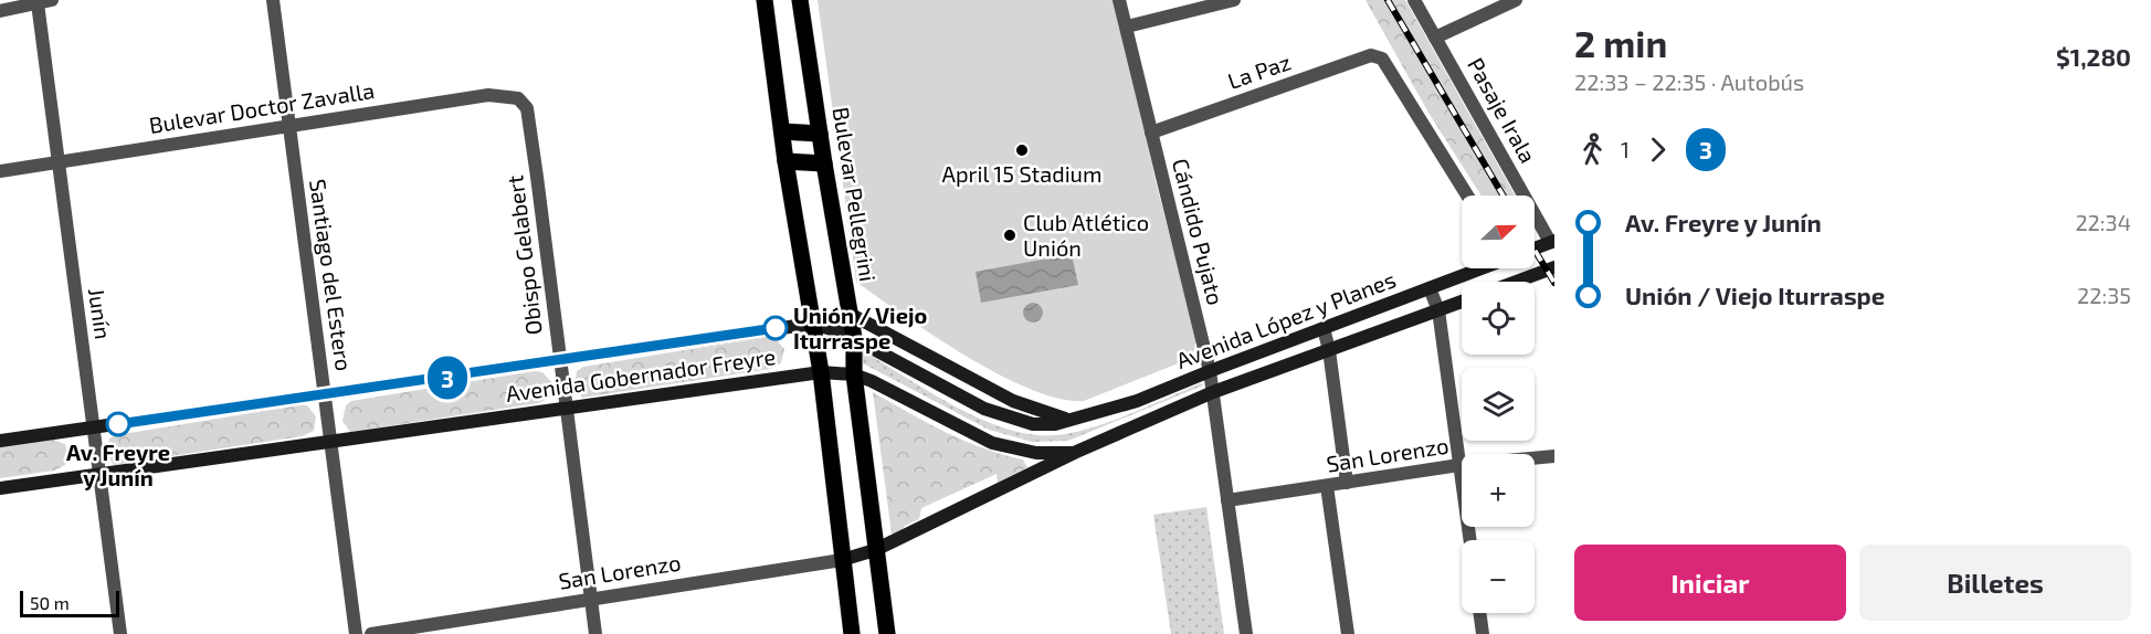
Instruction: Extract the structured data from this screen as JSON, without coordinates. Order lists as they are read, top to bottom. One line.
{"streets":{"main road":["Bulevar Pellegrini","Avenida López y Planes","Avenida Gobernador Freyre","San Lorenzo"],"street":["La Paz","Bulevar Doctor Zavalla","Pasaje Irala","Cándido Pujato","Obispo Gelabert","Santiago del Estero","Junín"]},"crossings":[["La Paz","Cándido Pujato"],["Bulevar Doctor Zavalla","Obispo Gelabert"],["Bulevar Doctor Zavalla","Santiago del Estero"],["Bulevar Doctor Zavalla","Junín"],["Bulevar Pellegrini","Avenida López y Planes"],["Bulevar Pellegrini","Avenida Gobernador Freyre"],["Bulevar Pellegrini","San Lorenzo"],["Cándido Pujato","Avenida López y Planes"],["Cándido Pujato","San Lorenzo"],["Obispo Gelabert","Avenida Gobernador Freyre"],["Obispo Gelabert","San Lorenzo"],["Santiago del Estero","Avenida Gobernador Freyre"],["Junín","Avenida Gobernador Freyre"],["Avenida López y Planes","Avenida Gobernador Freyre"],["Avenida López y Planes","San Lorenzo"]],"places":["April 15 Stadium","Club Atlético Unión","Unión / Viejo Iturraspe","Av. Freyre y Junín"],"lines":["bus line 3"],"scale_bar":"50 m","north":"right","page":{"on_map":"3","heading":["2 min","22:33 – 22:35 · Autobús","$1,280"],"legs":["1","3"],"list":[{"name":"Av. Freyre y Junín","value":"22:34"},{"name":"Unión / Viejo Iturraspe","value":"22:35"}],"map_buttons":["+","−"],"buttons":["Iniciar","Billetes"],"scale":"50 m"}}
